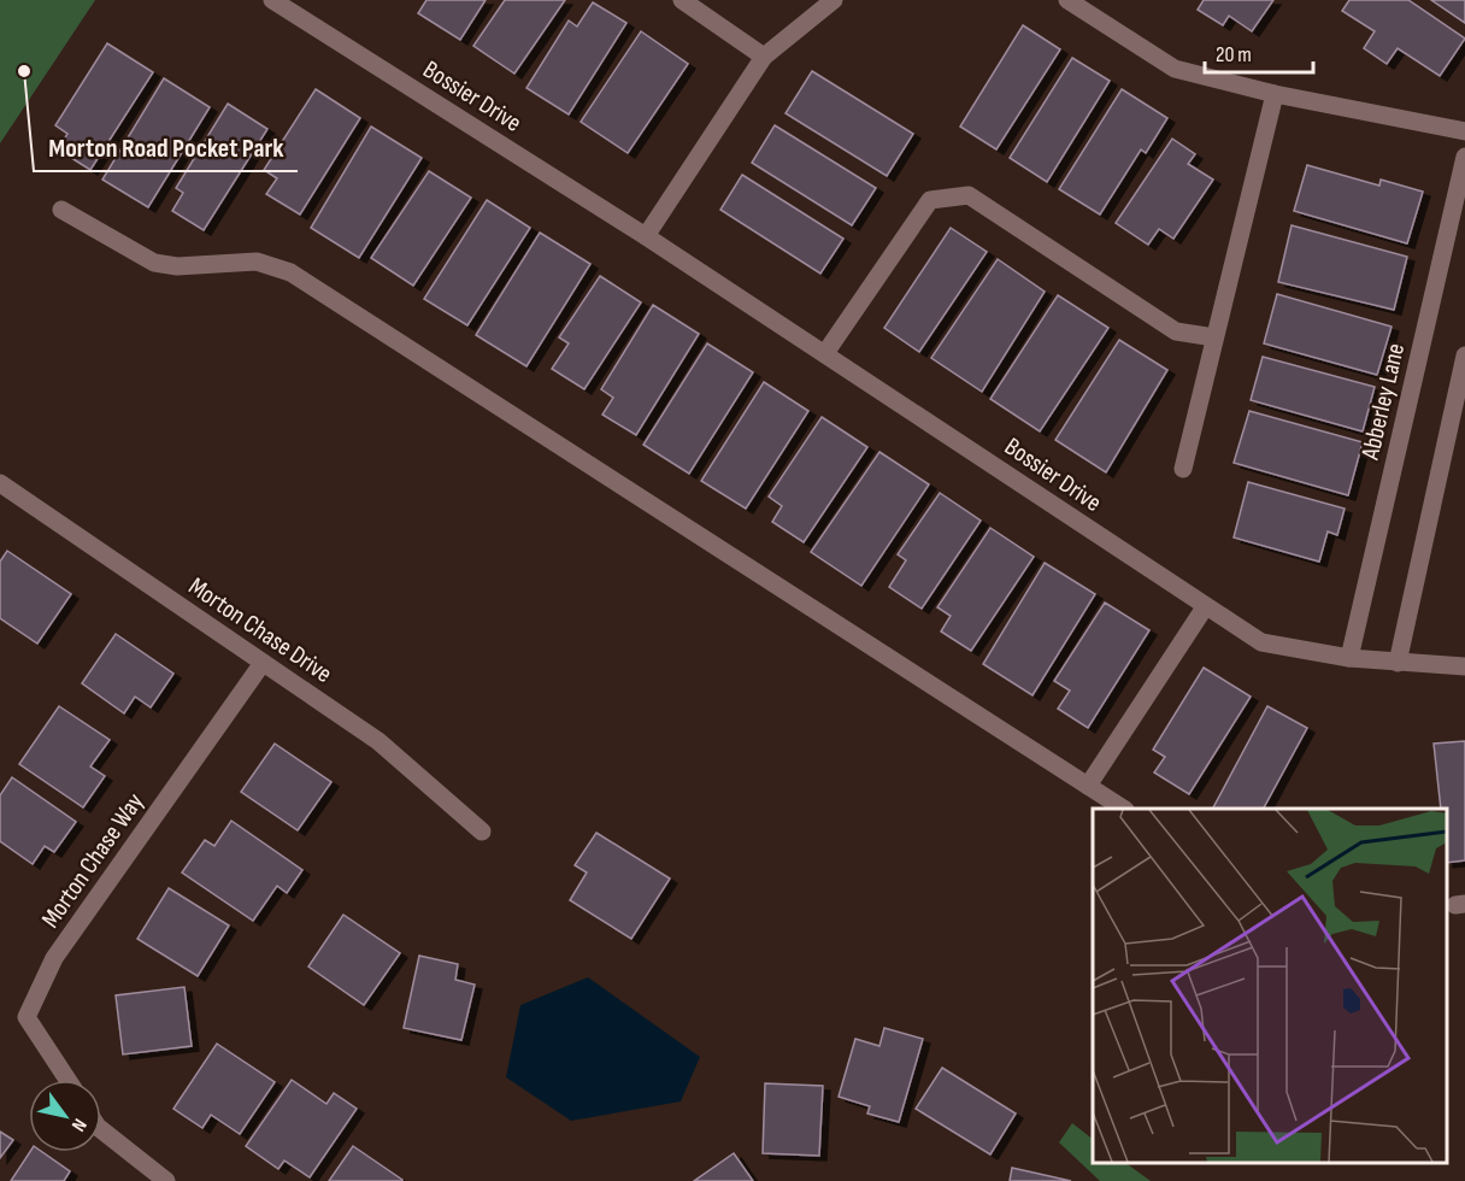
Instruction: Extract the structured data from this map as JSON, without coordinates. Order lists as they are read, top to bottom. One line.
{"streets":{"street":["Bossier Drive","Abberley Lane","Morton Chase Drive","Morton Chase Way"]},"crossings":[["Bossier Drive","Abberley Lane"],["Morton Chase Drive","Morton Chase Way"]],"places":["Morton Road Pocket Park"],"scale_bar":"20 m","north":"bottom right"}
